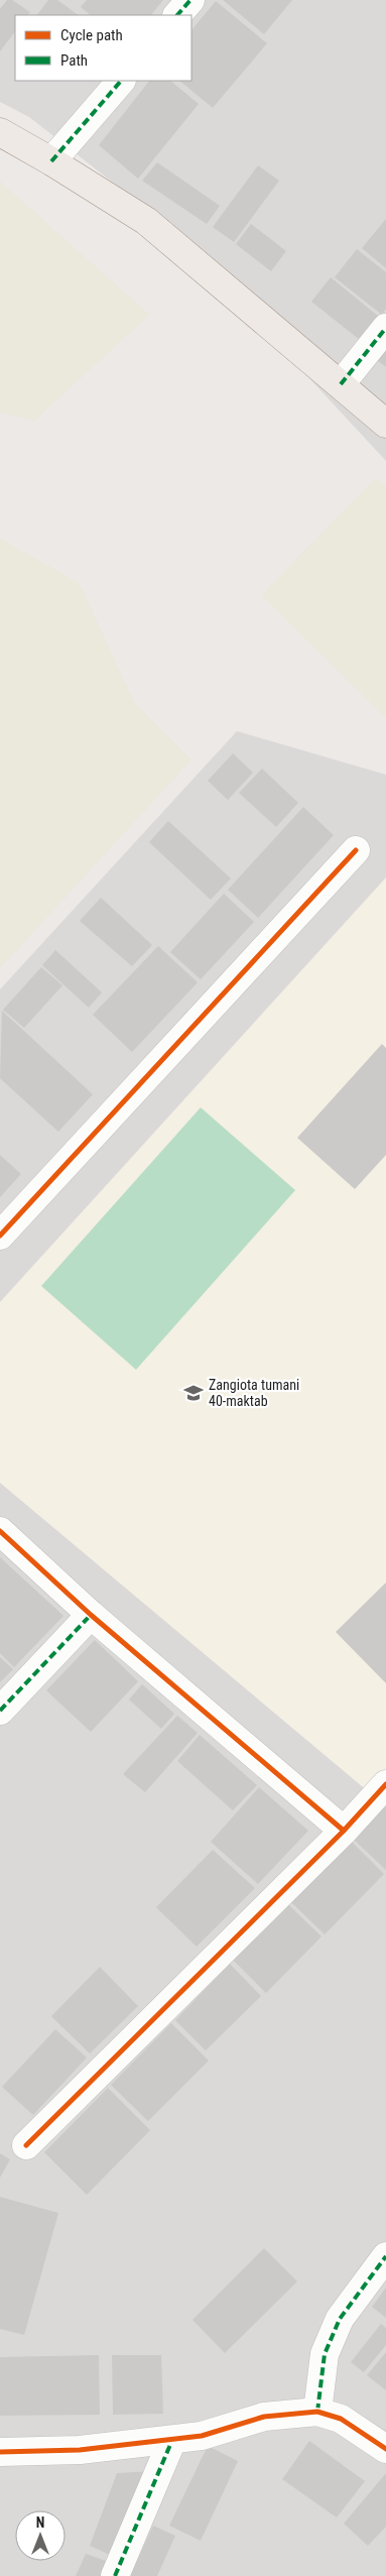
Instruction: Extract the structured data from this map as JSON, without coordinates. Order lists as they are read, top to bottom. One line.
{"places":{"school or university":["Zangiota tumani 40-maktab"]},"legend":["Cycle path","Path"],"north":"top"}
